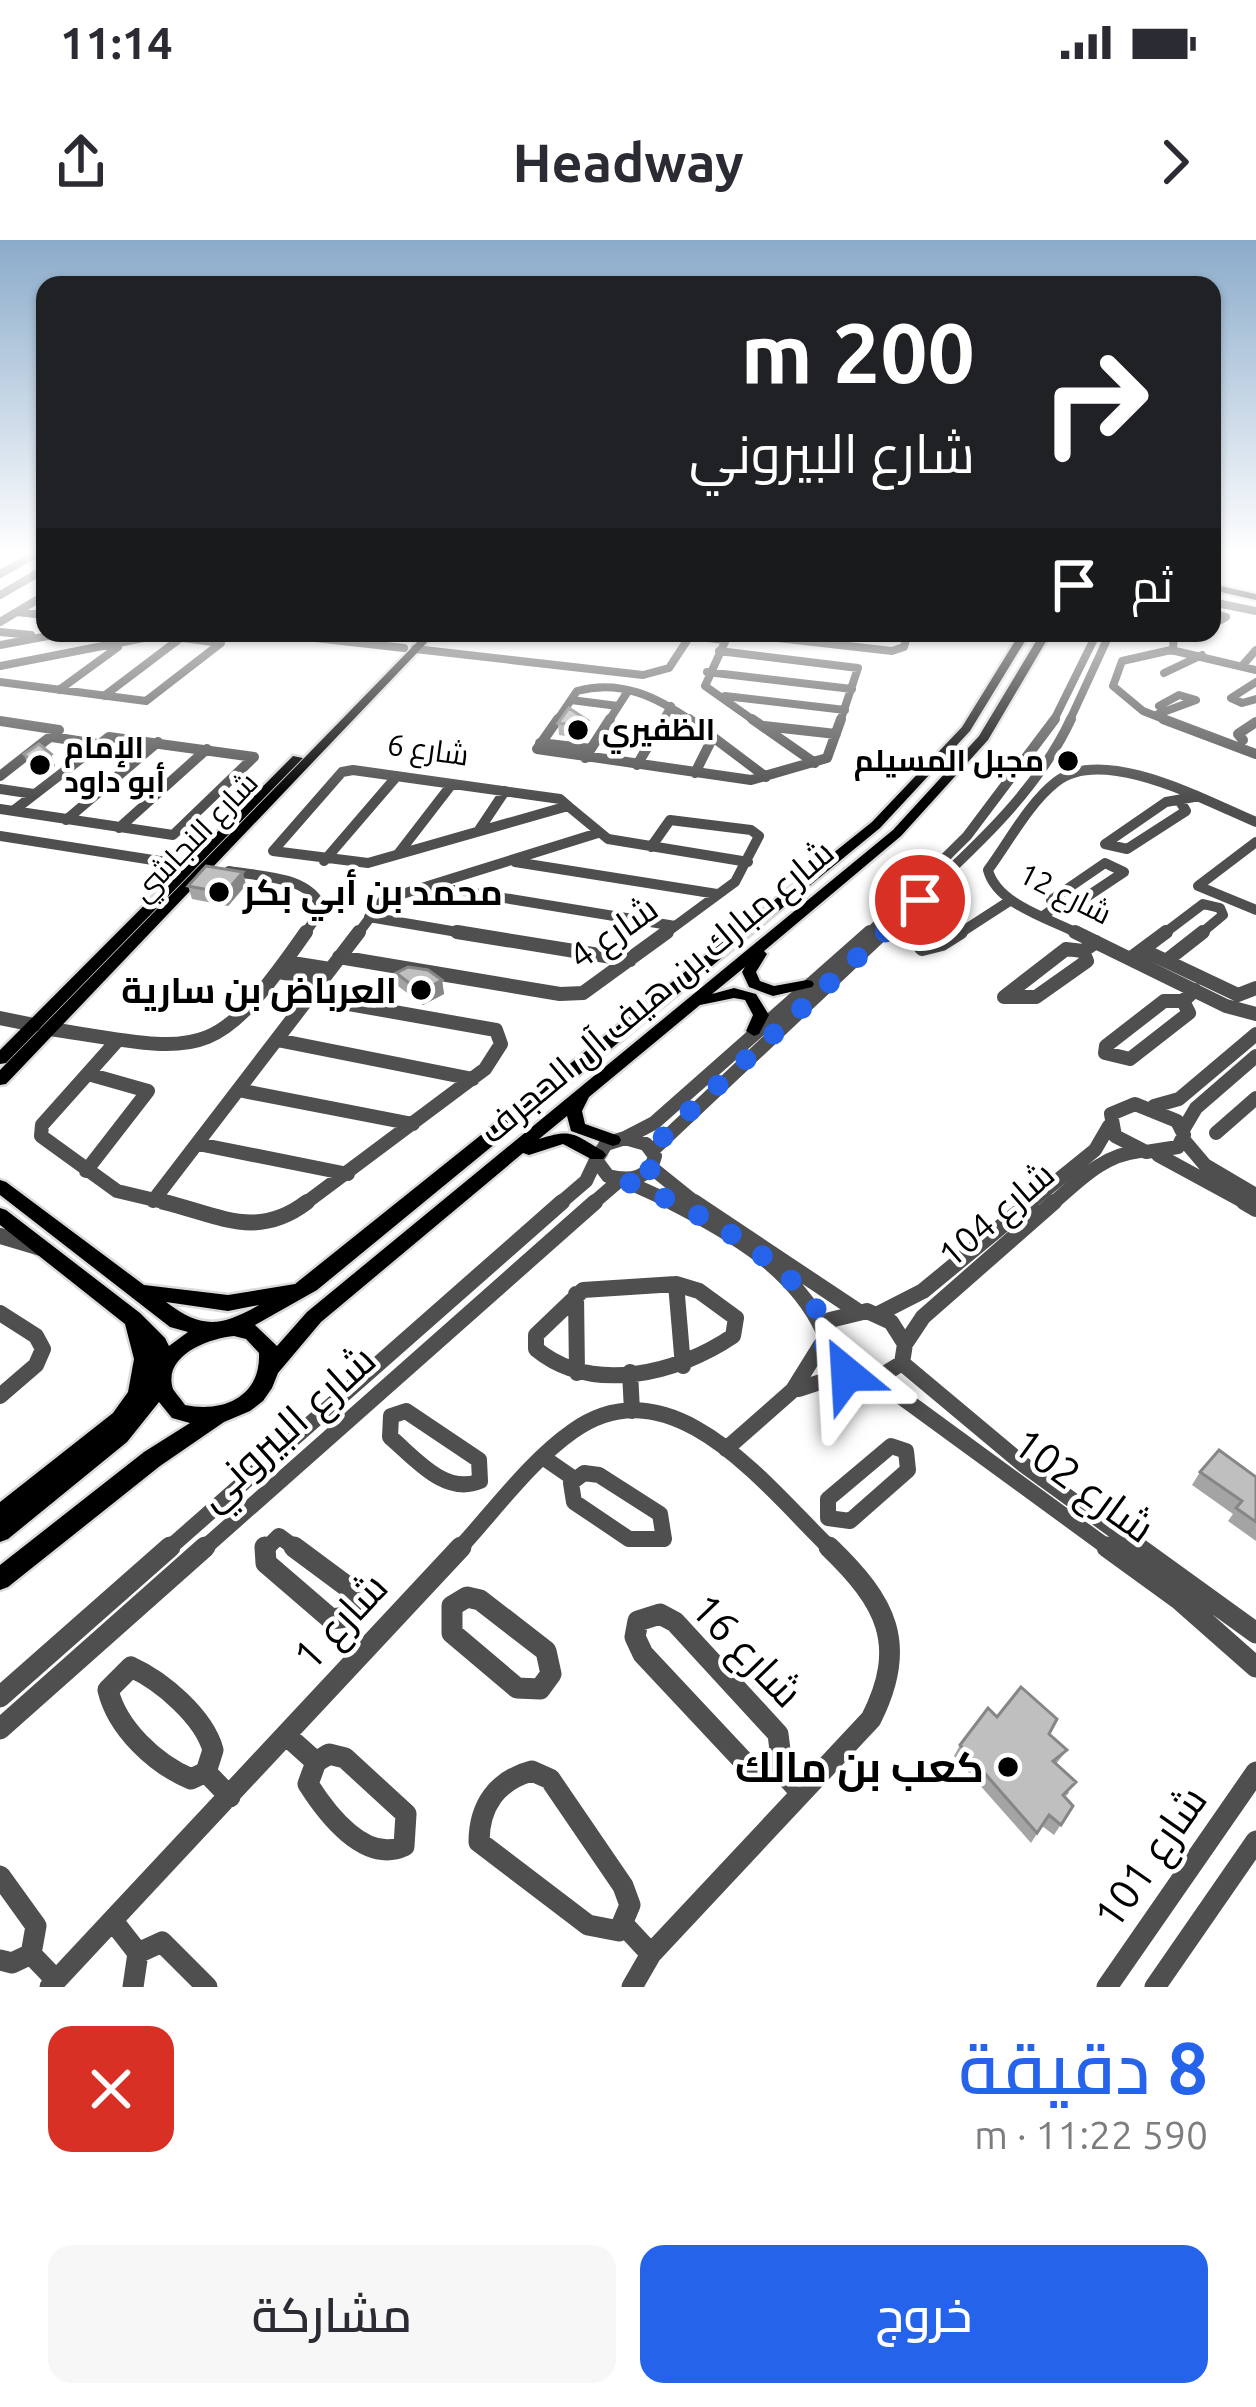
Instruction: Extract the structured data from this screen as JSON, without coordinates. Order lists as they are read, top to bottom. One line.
{"streets":{"main road":["شارع النجاشي","شارع مبارك بن هيف آل الحجرف"],"street":["شارع 6","شارع 12","شارع 4","شارع 104","شارع البيروني","شارع 102","شارع 1","شارع 16","شارع 101"]},"crossings":[["شارع 104","شارع 102"]],"places":["الظفيري","مجبل المسيلم","الإمام أبو داود","محمد بن أبي بكر","العرباض بن سارية","كعب بن مالك"],"page":{"status":"11:14","header":"Headway","turn":["200 m","شارع البيروني"],"then":"ثم","heading":["8 دقيقة","590 m · 11:22"],"buttons":["خروج","مشاركة"]}}
